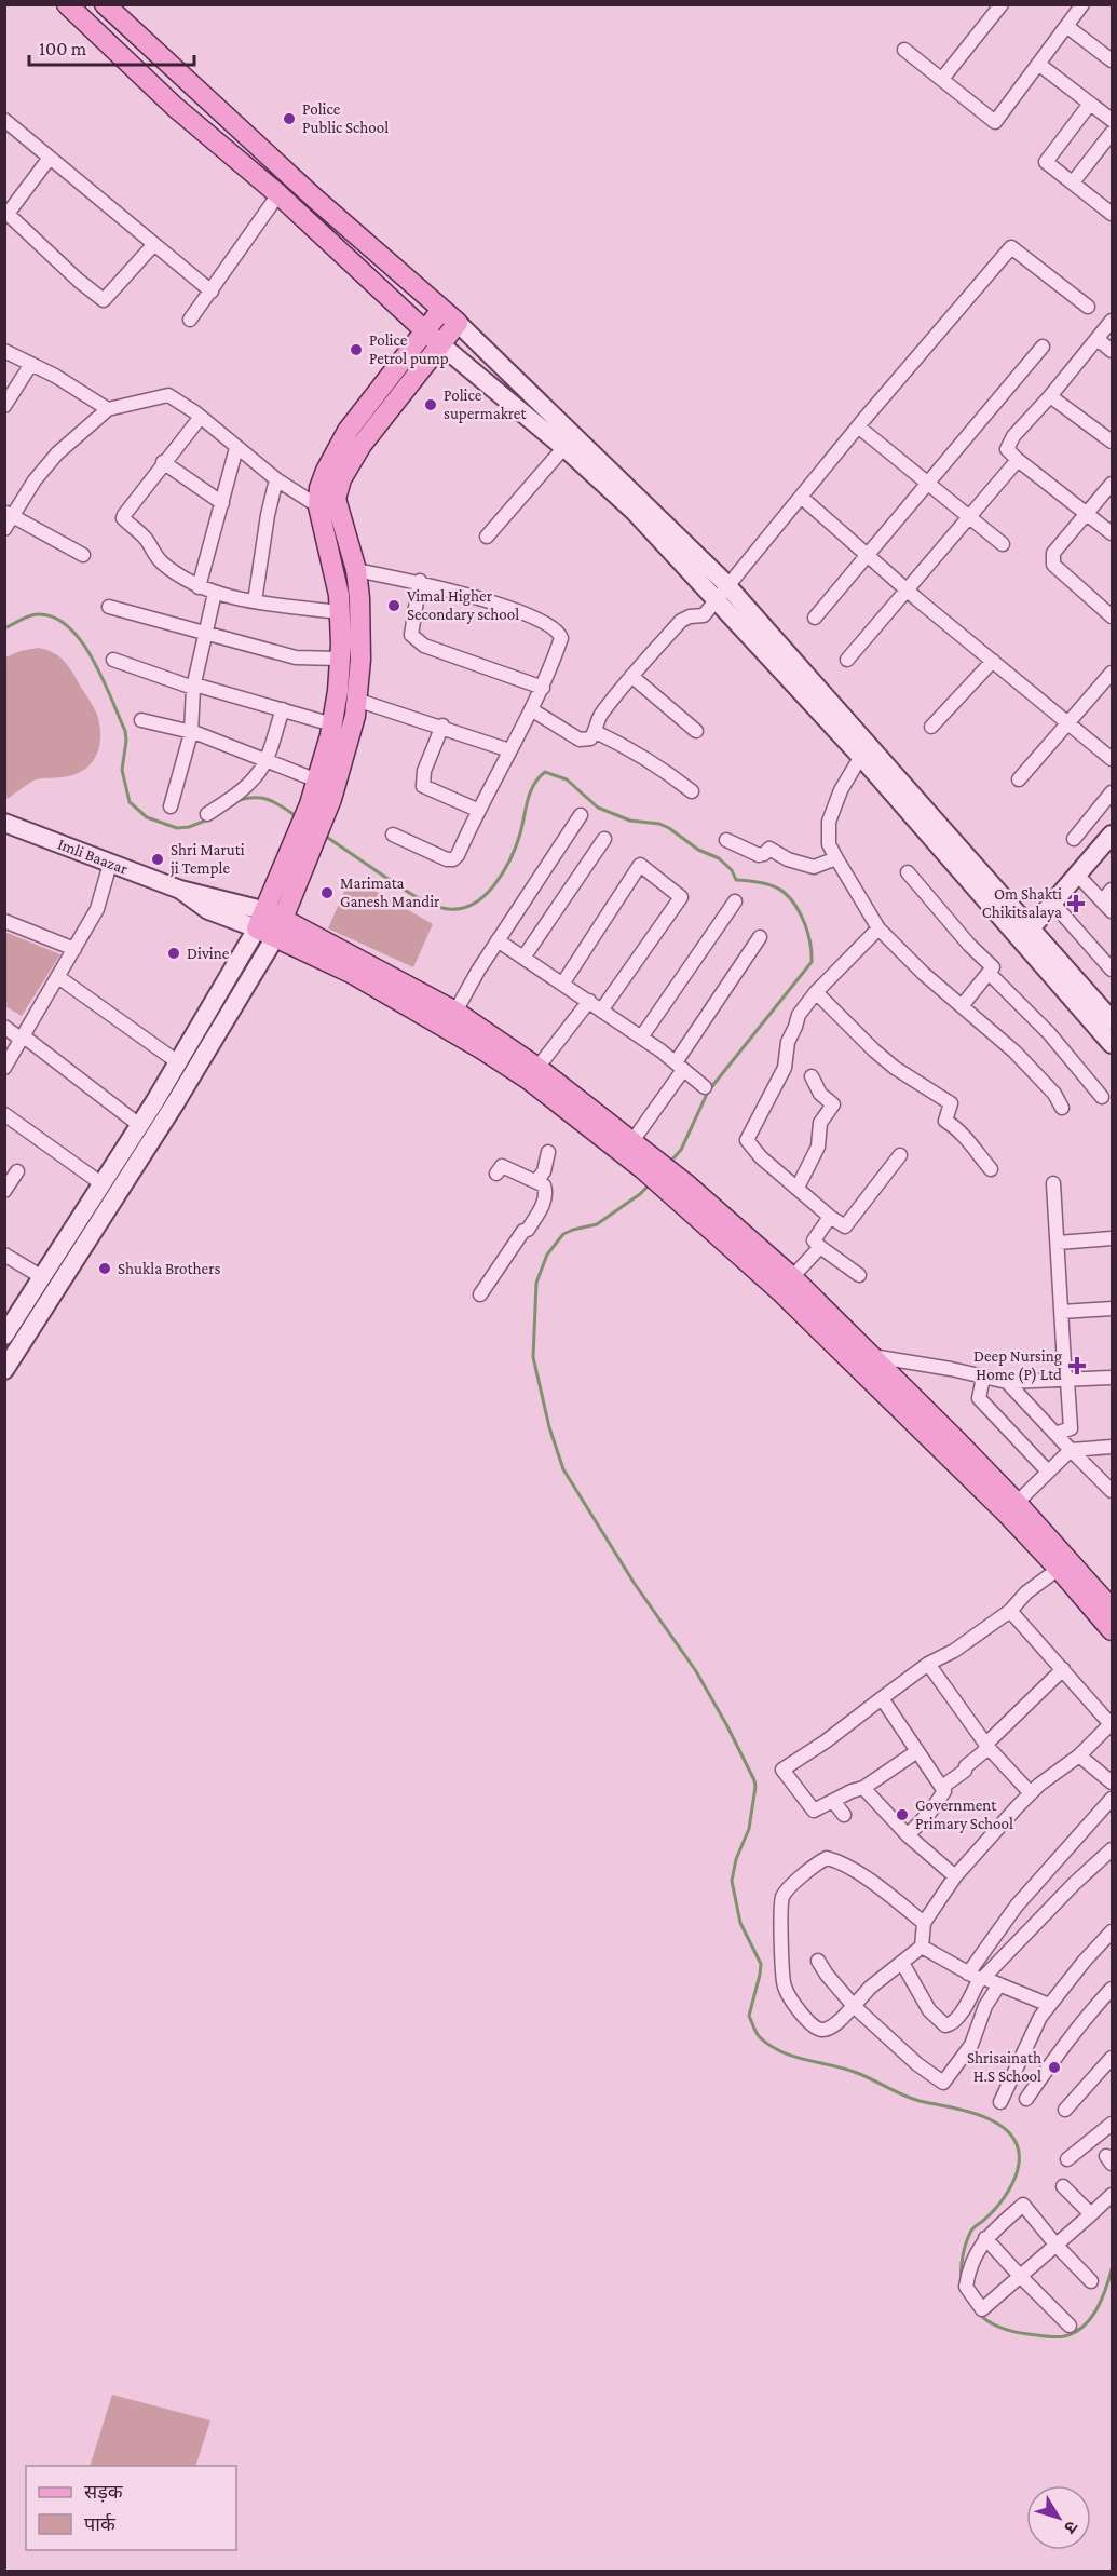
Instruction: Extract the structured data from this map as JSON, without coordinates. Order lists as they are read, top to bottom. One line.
{"streets":{"main road":["Imli Baazar"]},"places":{"other":["Police Public School","Police Petrol pump","Police supermakret","Vimal Higher Secondary school","Shri Maruti ji Temple","Marimata Ganesh Mandir","Divine","Shukla Brothers","Government Primary School","Shrisainath H.S School"],"health":["Om Shakti Chikitsalaya","Deep Nursing Home (P) Ltd"]},"legend":["सड़क","पार्क"],"scale_bar":"100 m","north":"bottom right"}
